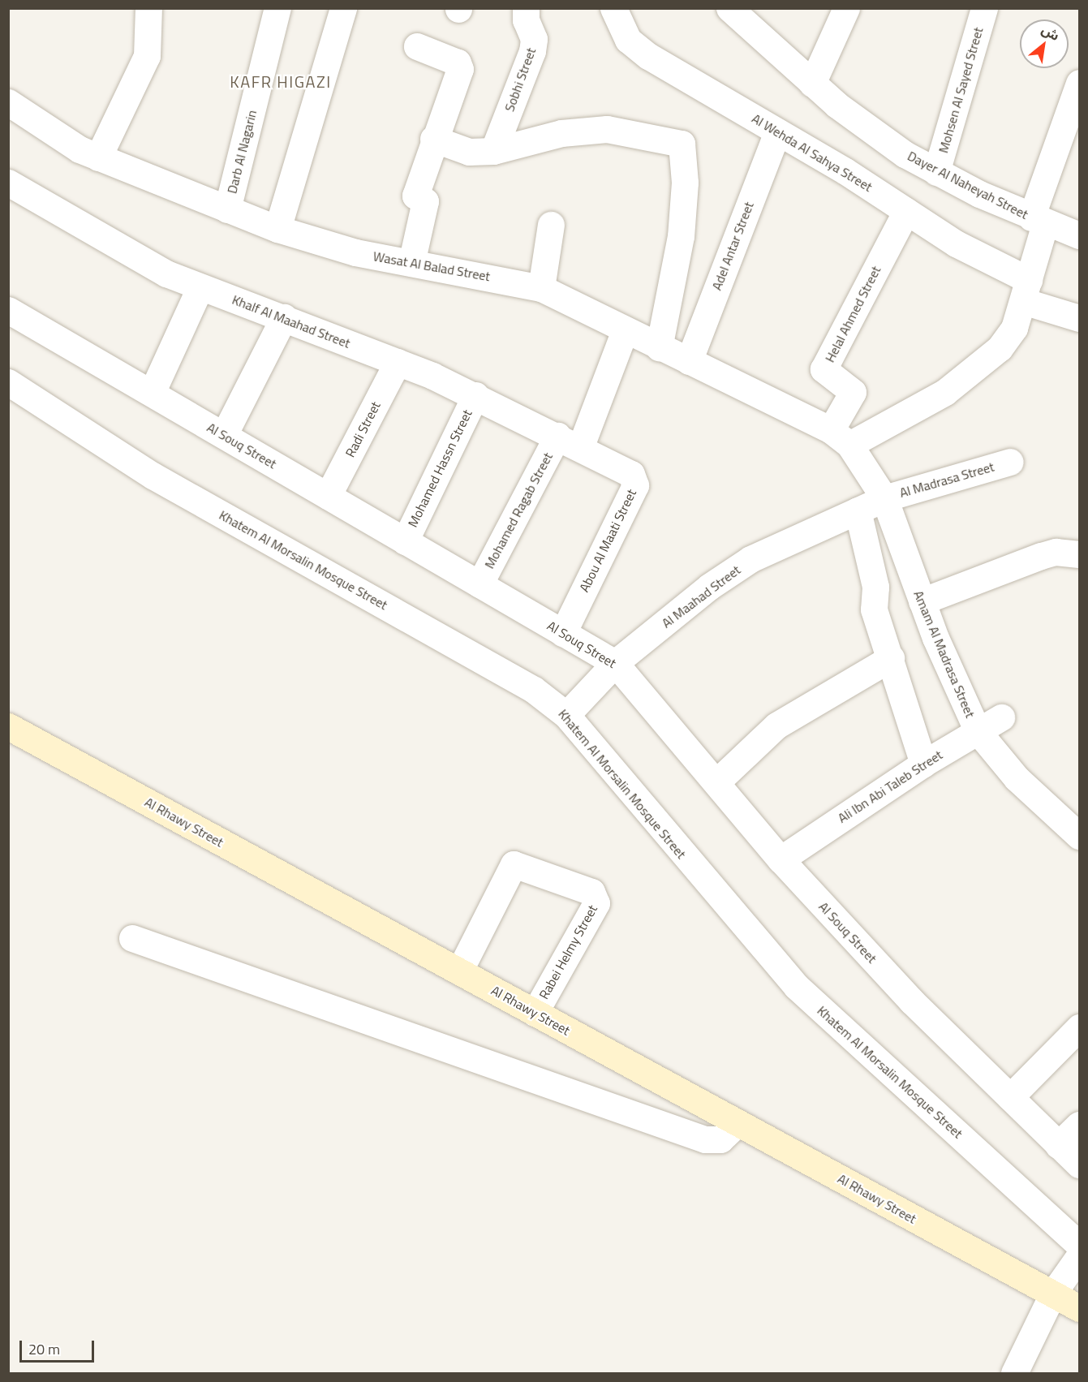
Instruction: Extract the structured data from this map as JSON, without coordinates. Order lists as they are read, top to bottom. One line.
{"streets":{"street":["Sobhi Street","Mohsen Al Sayed Street","Darb Al Nagarin","Al Wehda Al Sahya Street","Dayer Al Naheyah Street","Adel Antar Street","Wasat Al Balad Street","Helal Ahmed Street","Khalf Al Maahad Street","Radi Street","Al Souq Street","Mohamed Hassn Street","Al Madrasa Street","Mohamed Ragab Street","Abou Al Maati Street","Khatem Al Morsalin Mosque Street","Al Maahad Street","Amam Al Madrasa Street","Ali Ibn Abi Taleb Street","Al Rhawy Street","Rabei Helmy Street"]},"crossings":[["Mohsen Al Sayed Street","Dayer Al Naheyah Street"],["Darb Al Nagarin","Wasat Al Balad Street"],["Al Wehda Al Sahya Street","Adel Antar Street"],["Al Wehda Al Sahya Street","Helal Ahmed Street"],["Adel Antar Street","Wasat Al Balad Street"],["Wasat Al Balad Street","Helal Ahmed Street"],["Wasat Al Balad Street","Amam Al Madrasa Street"],["Helal Ahmed Street","Amam Al Madrasa Street"],["Khalf Al Maahad Street","Radi Street"],["Khalf Al Maahad Street","Mohamed Hassn Street"],["Khalf Al Maahad Street","Mohamed Ragab Street"],["Khalf Al Maahad Street","Abou Al Maati Street"],["Radi Street","Al Souq Street"],["Al Souq Street","Mohamed Hassn Street"],["Al Souq Street","Mohamed Ragab Street"],["Al Souq Street","Abou Al Maati Street"],["Al Souq Street","Al Maahad Street"],["Al Souq Street","Ali Ibn Abi Taleb Street"],["Al Madrasa Street","Al Maahad Street"],["Al Madrasa Street","Amam Al Madrasa Street"],["Khatem Al Morsalin Mosque Street","Al Maahad Street"],["Al Maahad Street","Amam Al Madrasa Street"],["Amam Al Madrasa Street","Ali Ibn Abi Taleb Street"],["Al Rhawy Street","Rabei Helmy Street"]],"districts":["KAFR HIGAZI"],"scale_bar":"20 m","north":"top right"}
